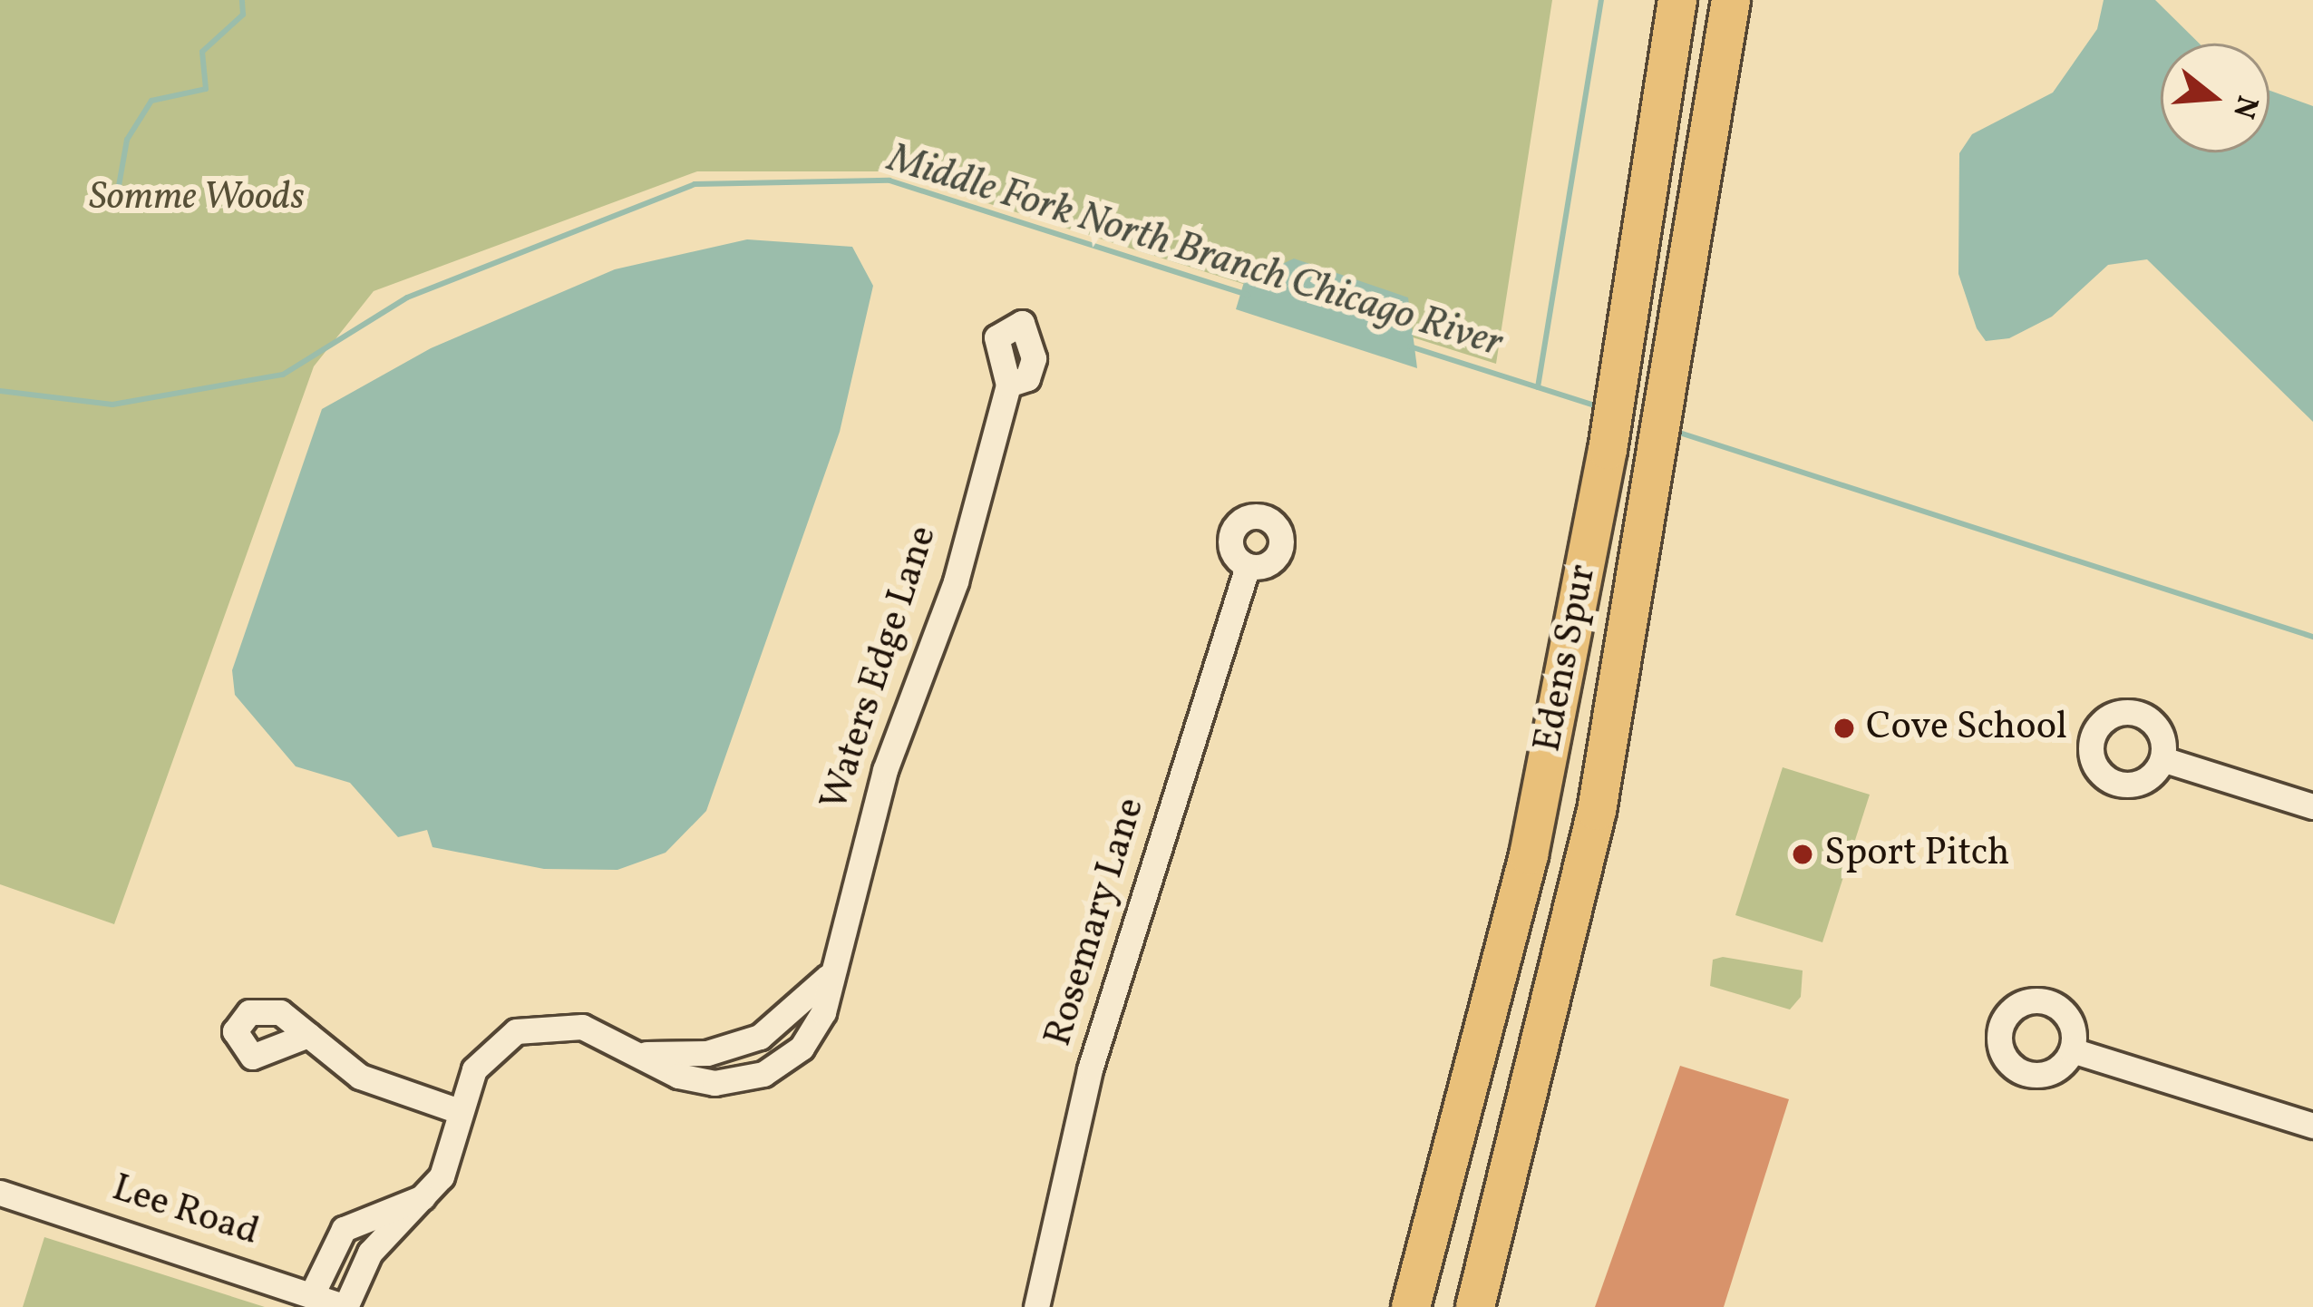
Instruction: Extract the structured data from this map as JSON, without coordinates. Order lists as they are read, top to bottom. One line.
{"streets":{"highway":["Edens Spur"],"street":["Waters Edge Lane","Rosemary Lane","Lee Road"]},"crossings":[["Waters Edge Lane","Lee Road"]],"water":["Middle Fork North Branch Chicago River"],"parks":["Somme Woods"],"places":["Cove School","Sport Pitch"],"north":"right"}
